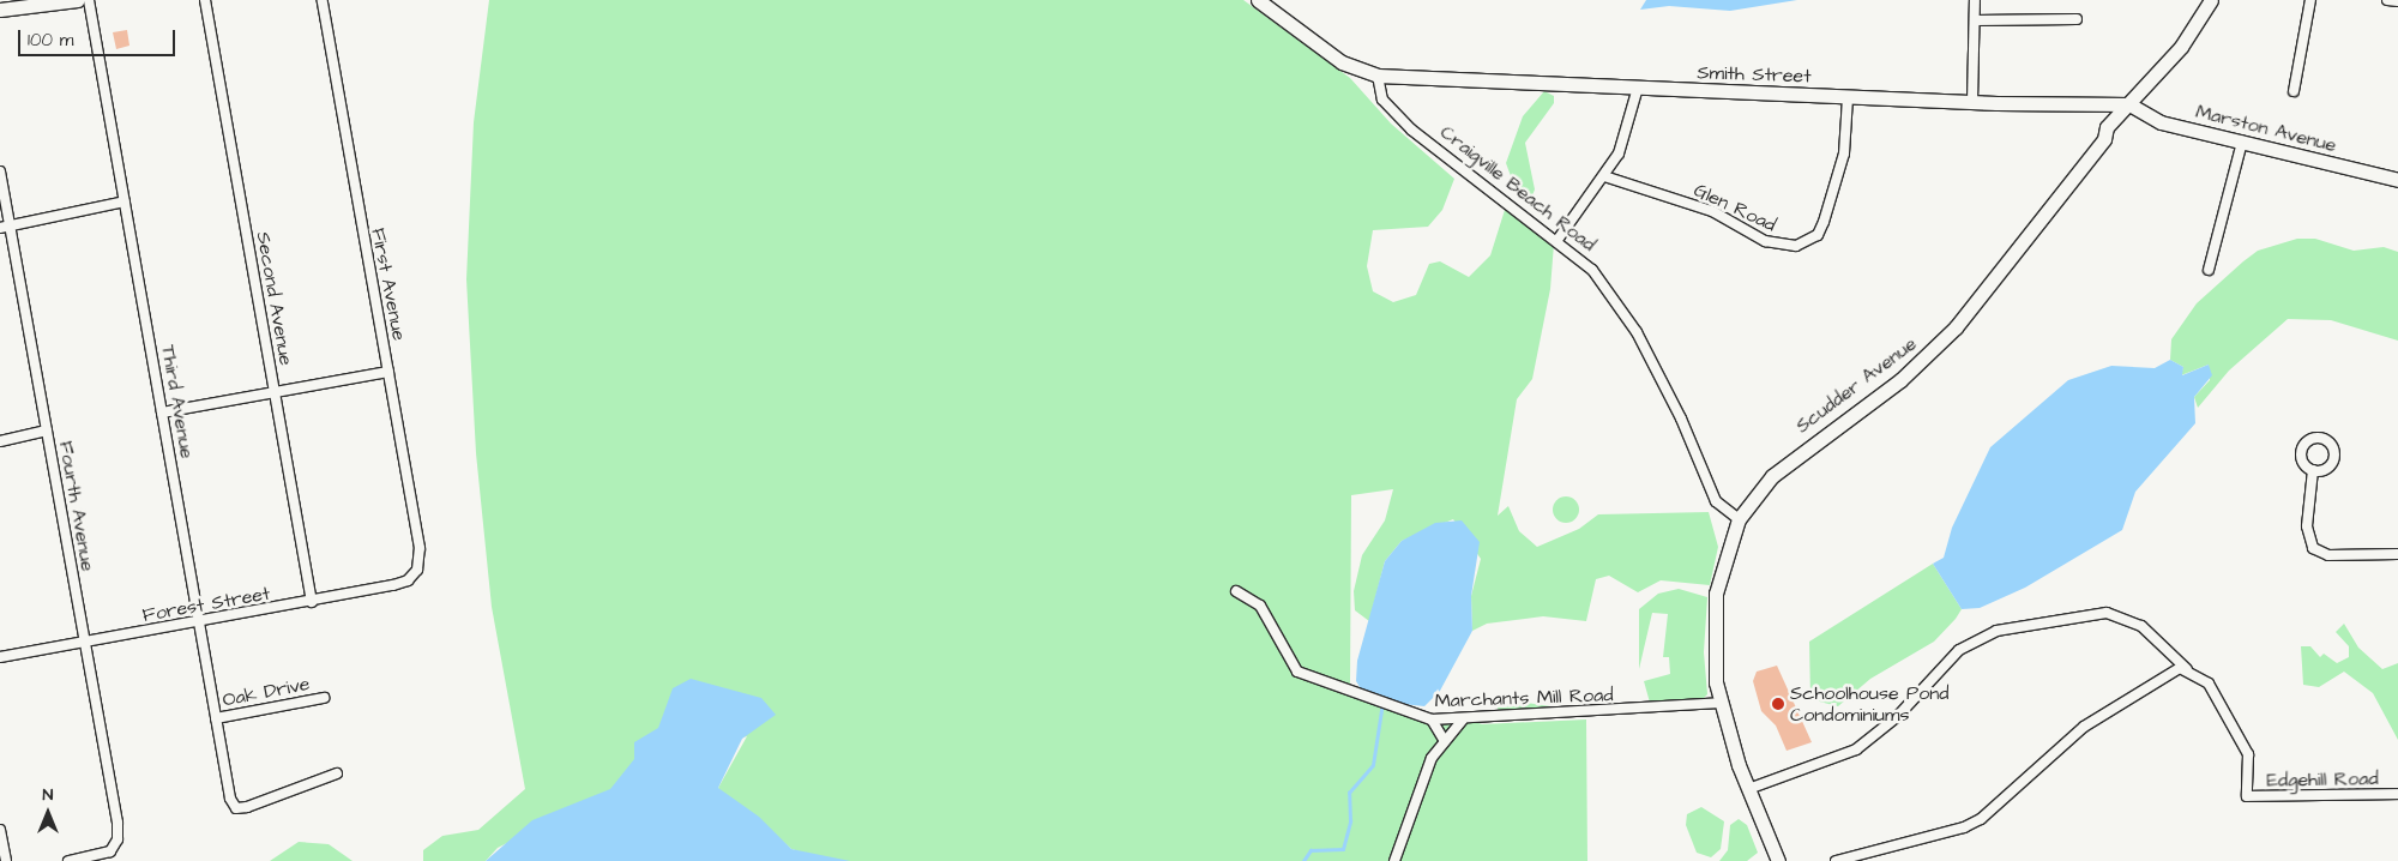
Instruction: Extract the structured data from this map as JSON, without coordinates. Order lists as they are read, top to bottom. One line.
{"streets":{"main road":["Smith Street","Marston Avenue","Scudder Avenue"],"street":["Craigville Beach Road","Glen Road","First Avenue","Second Avenue","Third Avenue","Fourth Avenue","Forest Street","Oak Drive","Marchants Mill Road","Edgehill Road"]},"crossings":[["Smith Street","Marston Avenue"],["Smith Street","Craigville Beach Road"],["Smith Street","Glen Road"],["Smith Street","Scudder Avenue"],["Marston Avenue","Scudder Avenue"],["Craigville Beach Road","Scudder Avenue"],["First Avenue","Forest Street"],["Second Avenue","Forest Street"],["Scudder Avenue","Marchants Mill Road"],["Third Avenue","Forest Street"],["Third Avenue","Oak Drive"],["Fourth Avenue","Forest Street"]],"places":["Schoolhouse Pond Condominiums"],"scale_bar":"100 m","north":"top"}
